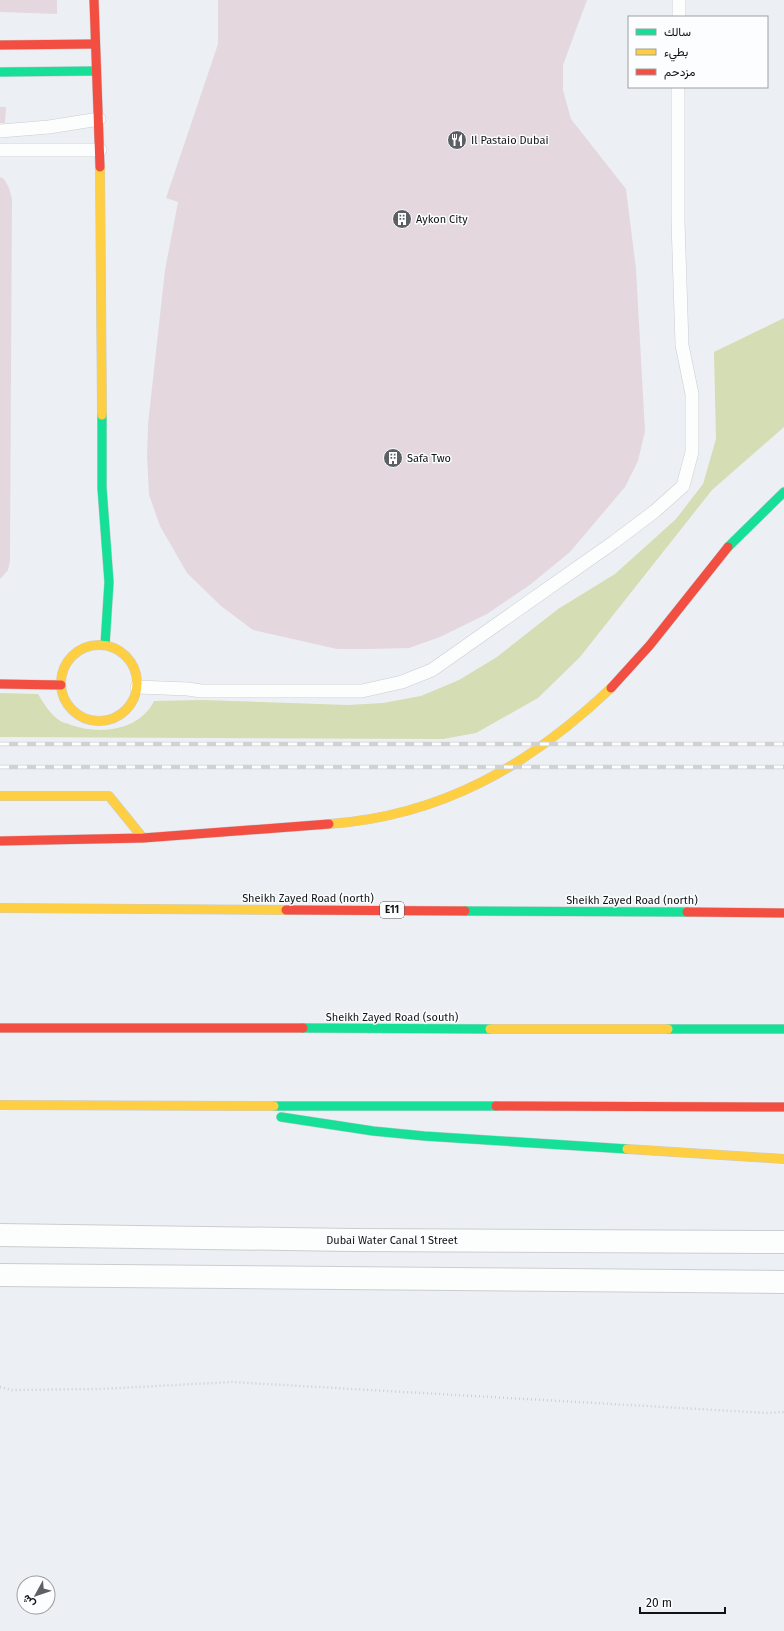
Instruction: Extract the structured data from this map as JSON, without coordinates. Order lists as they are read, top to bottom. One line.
{"streets":{"main road":["Sheikh Zayed Road (north)","E11","Sheikh Zayed Road (south)"],"street":["Dubai Water Canal 1 Street"]},"places":{"restaurant":["Il Pastaio Dubai"],"building":["Aykon City","Safa Two"]},"legend":["سالك","بطيء","مزدحم"],"scale_bar":"20 m","north":"bottom left"}
